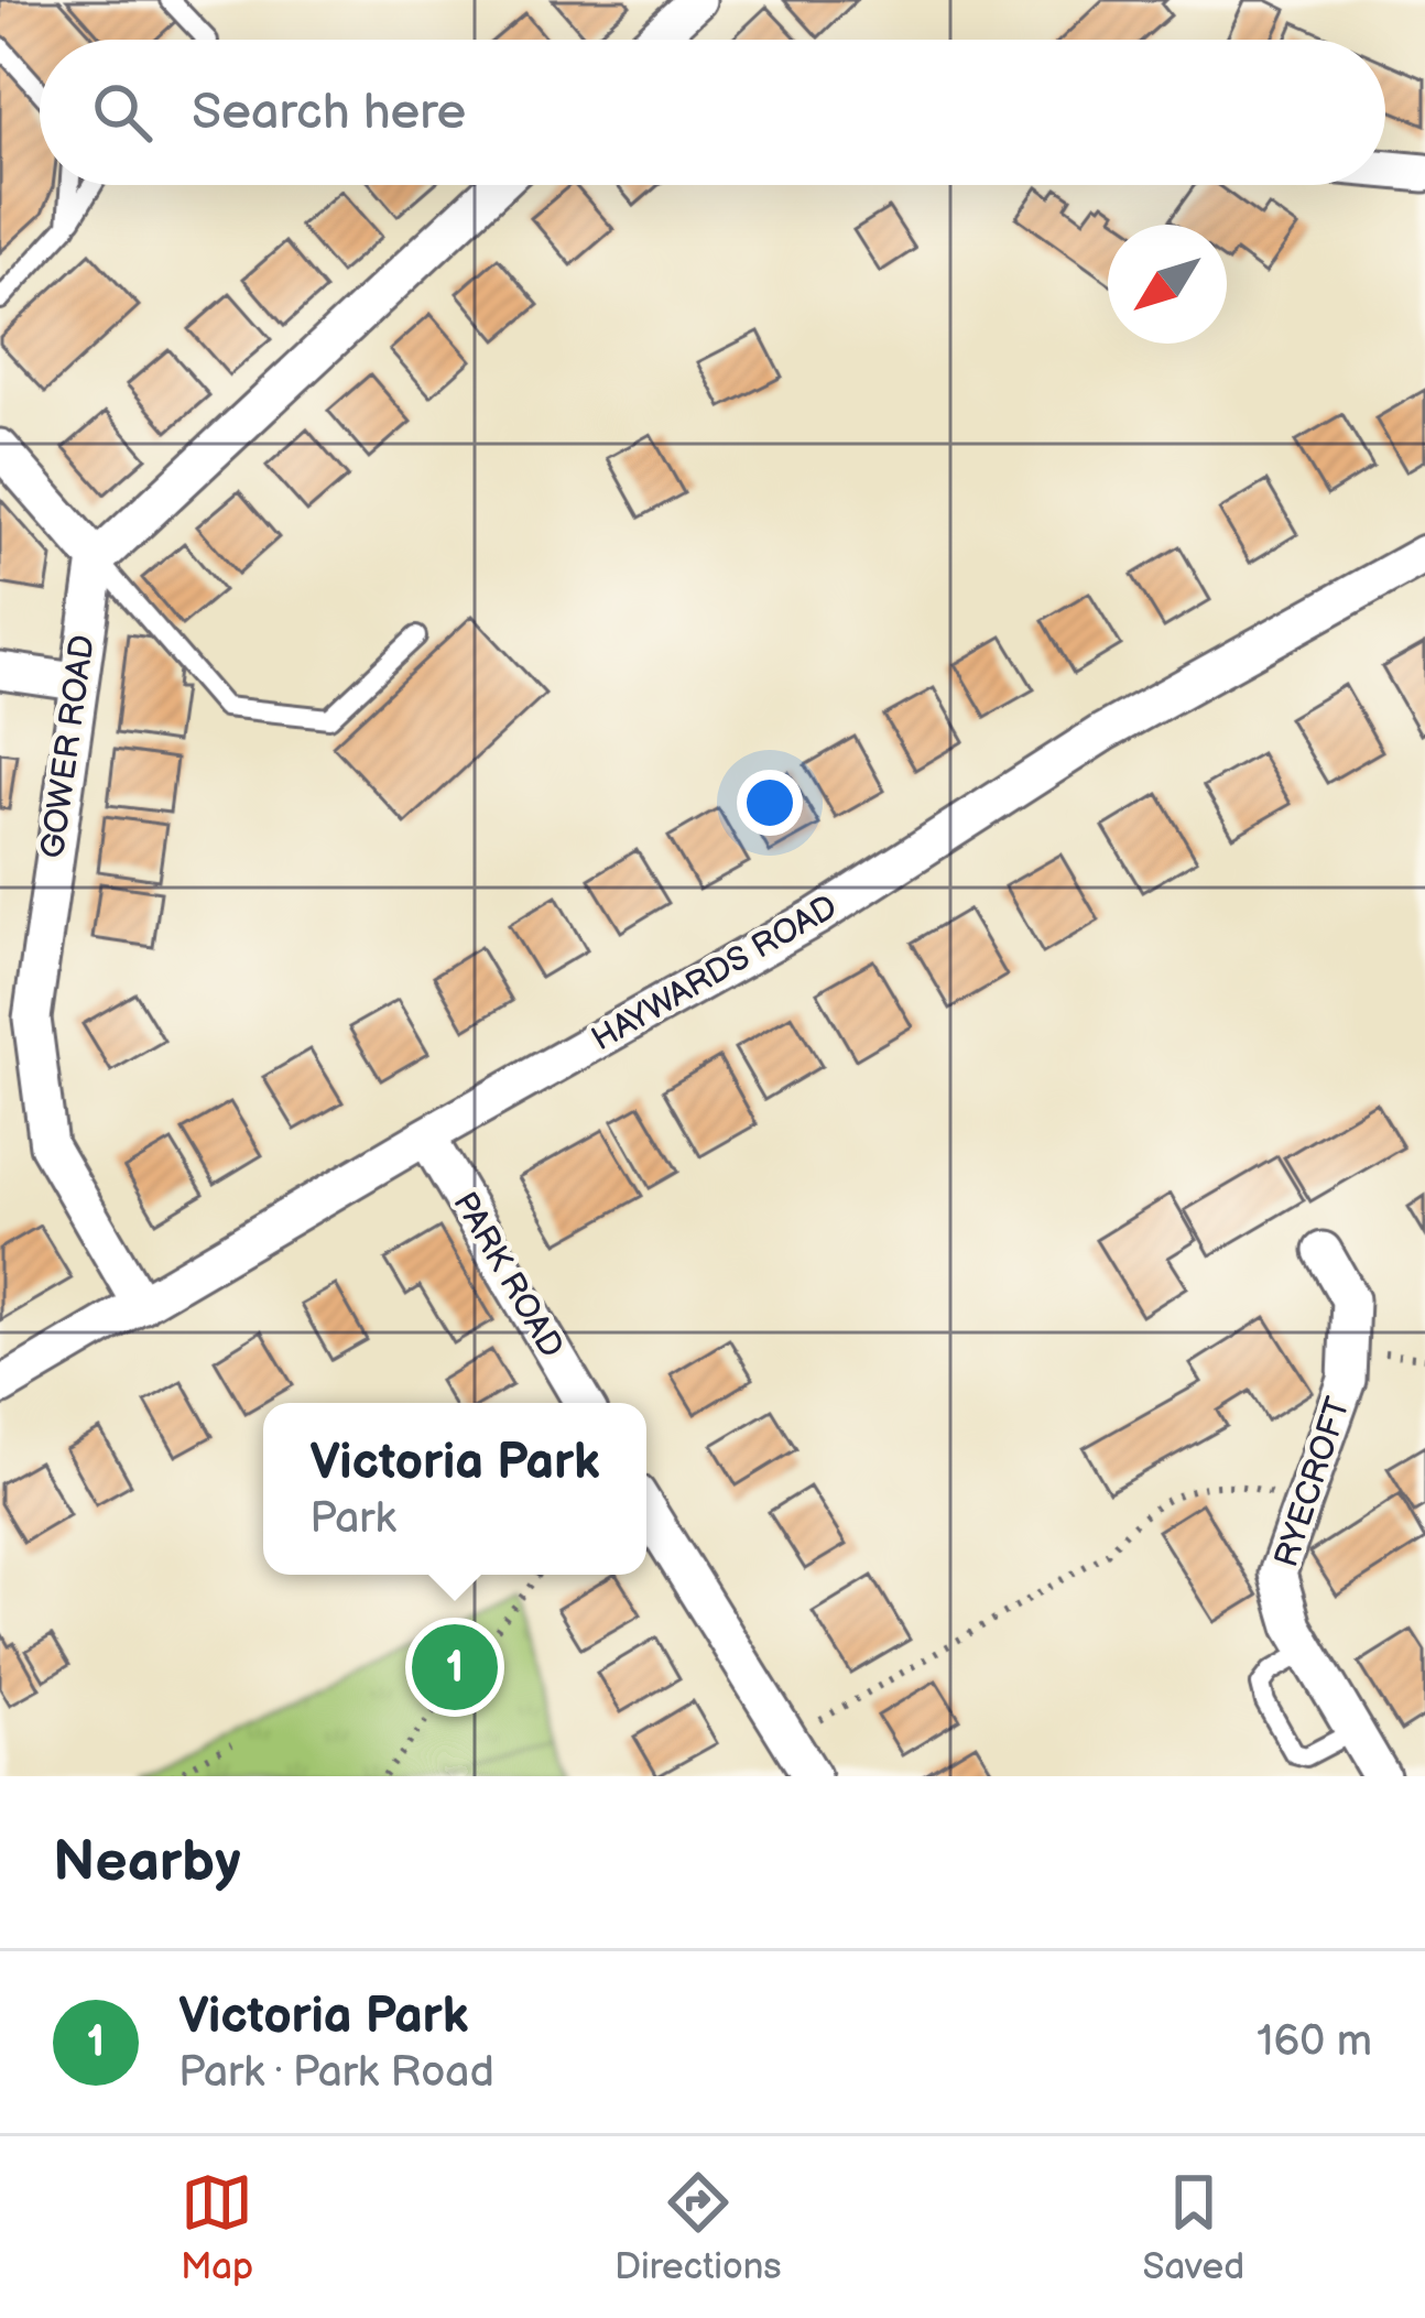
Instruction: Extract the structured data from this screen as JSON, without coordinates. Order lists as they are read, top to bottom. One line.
{"streets":{"street":["GOWER ROAD","HAYWARDS ROAD","PARK ROAD","RYECROFT"]},"crossings":[["GOWER ROAD","HAYWARDS ROAD"],["HAYWARDS ROAD","PARK ROAD"]],"north":"bottom left","page":{"search":"Search here","popup":["Victoria Park","Park"],"pins":"1","heading":"Nearby","list":[{"mark":"1","name":"Victoria Park","note":"Park · Park Road","value":"160 m"}],"nav":["Map","Directions","Saved"]}}
